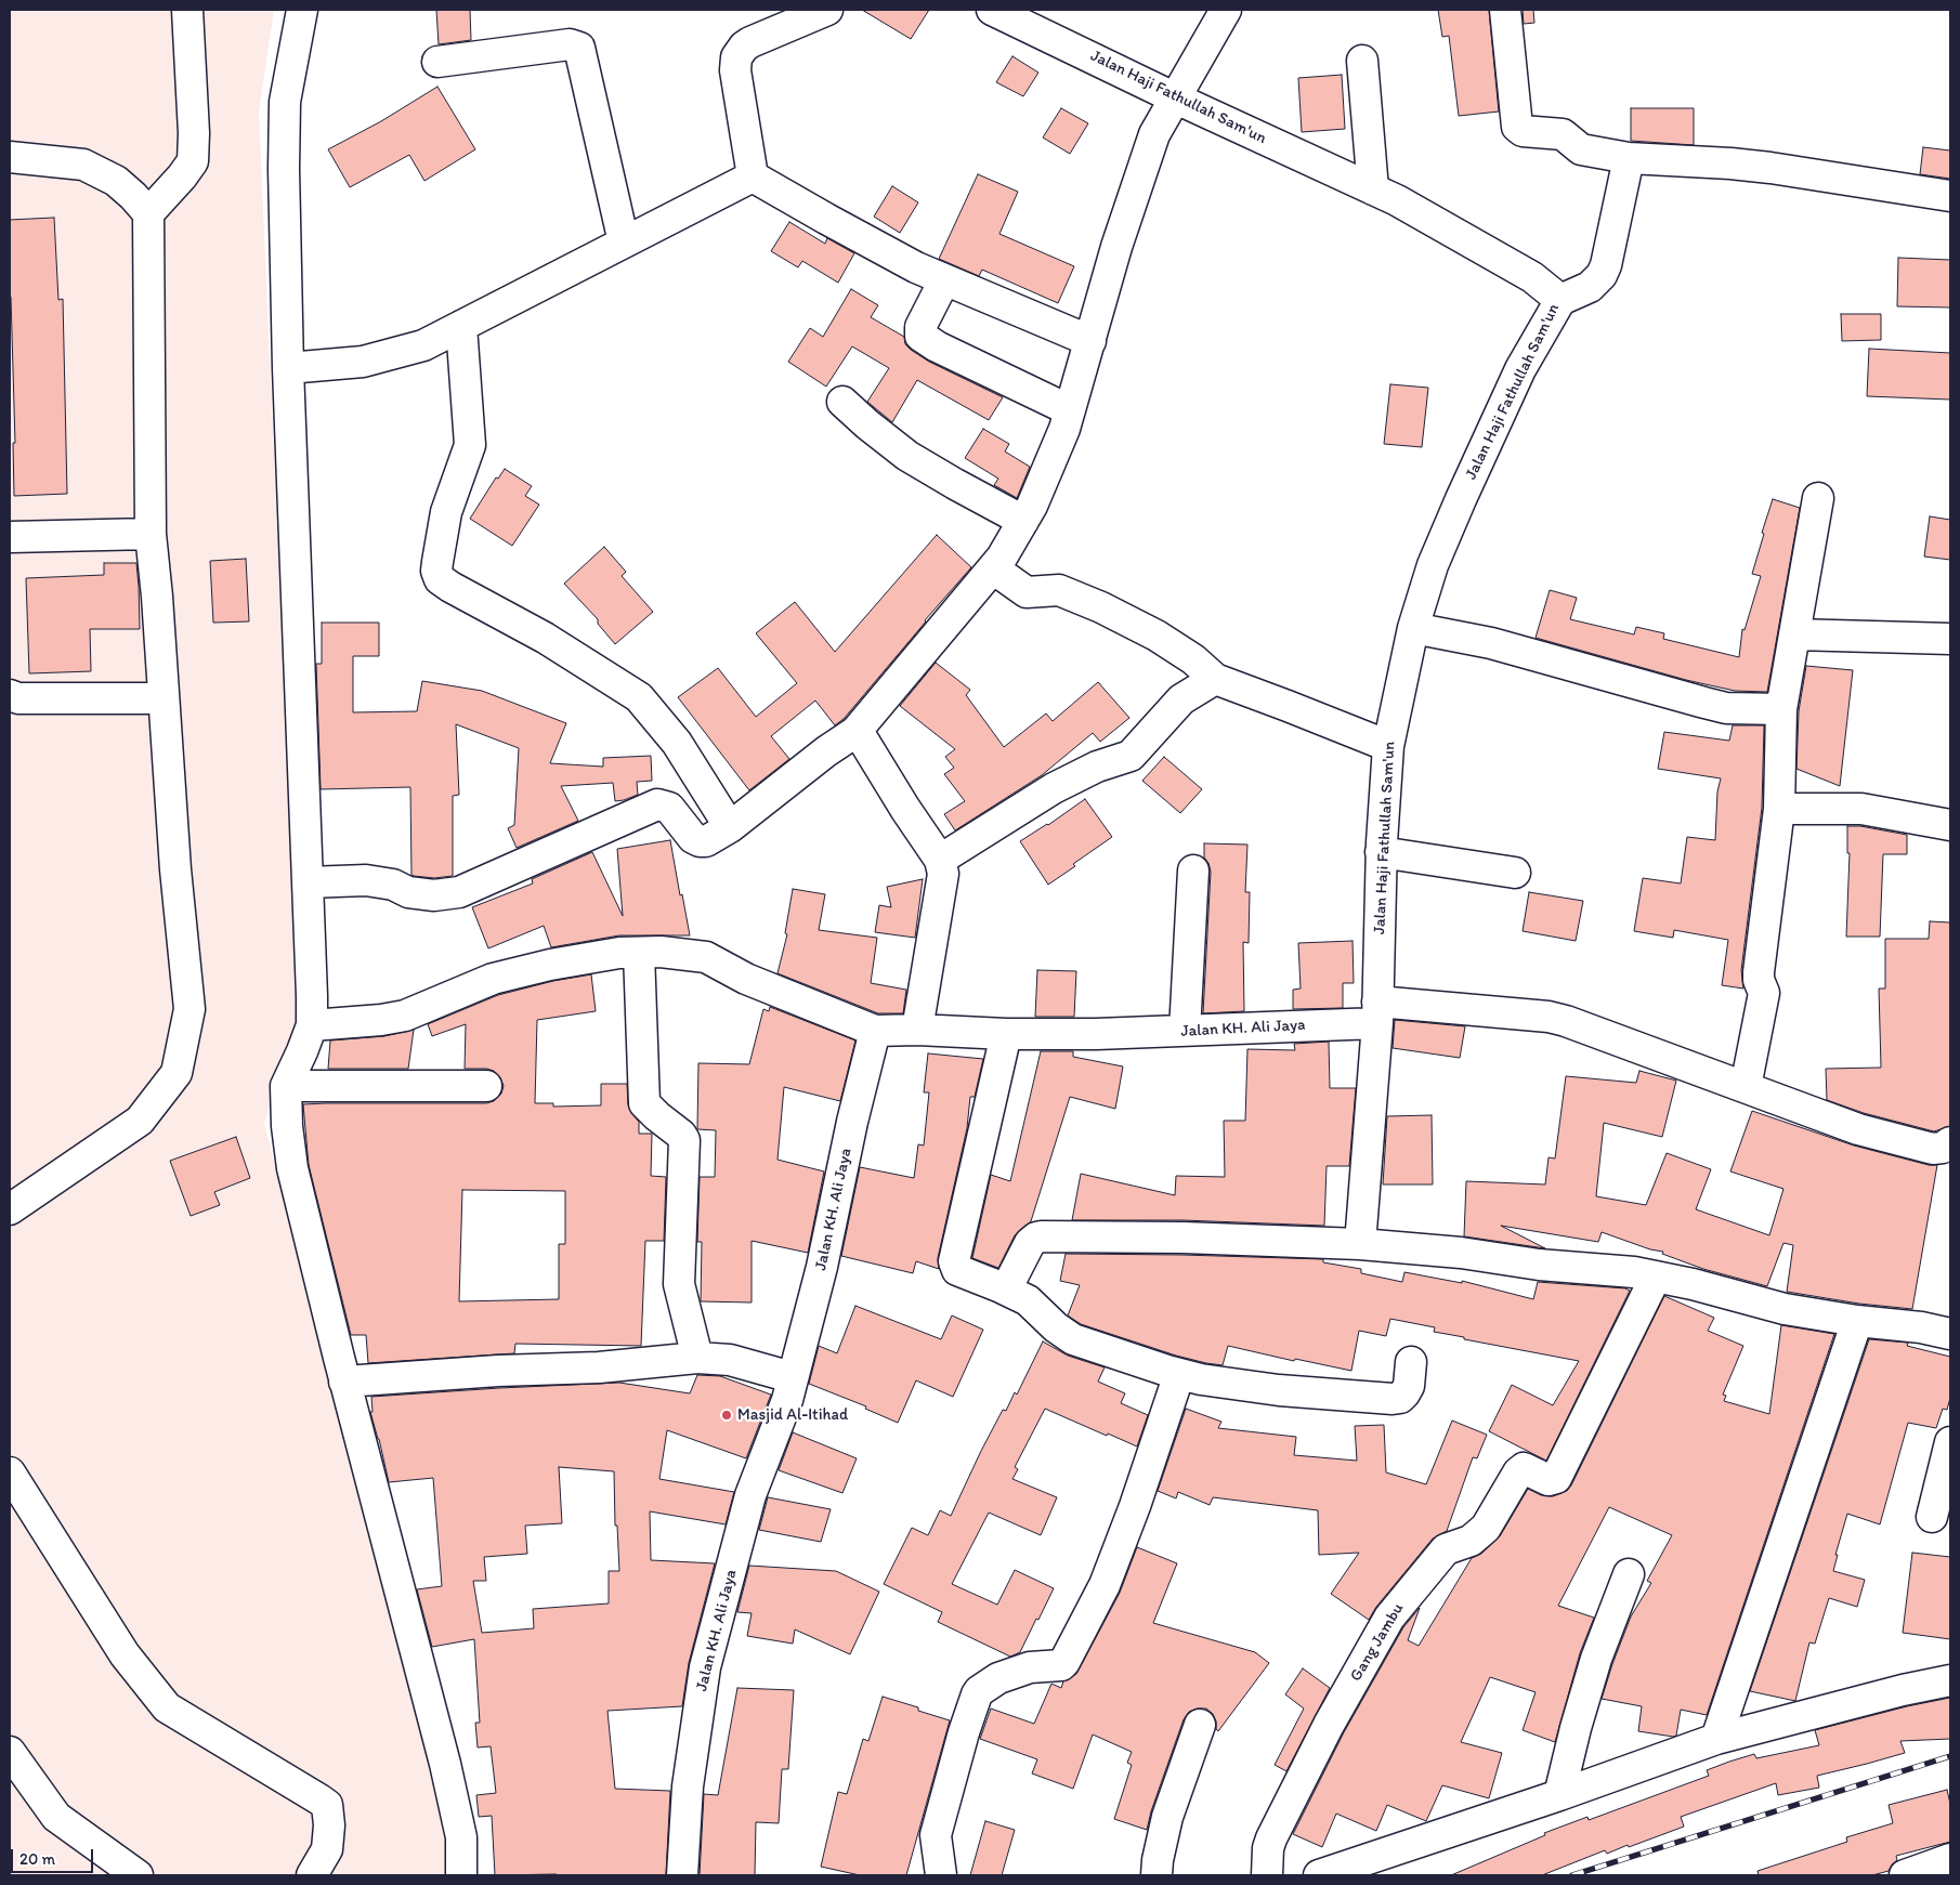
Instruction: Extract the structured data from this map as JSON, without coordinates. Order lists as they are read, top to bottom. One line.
{"streets":{"main road":["Jalan Haji Fathullah Sam'un","Jalan KH. Ali Jaya","Gang Jambu"]},"crossings":[["Jalan Haji Fathullah Sam'un","Jalan KH. Ali Jaya"]],"places":["Masjid Al-Itihad"],"scale_bar":"20 m"}
